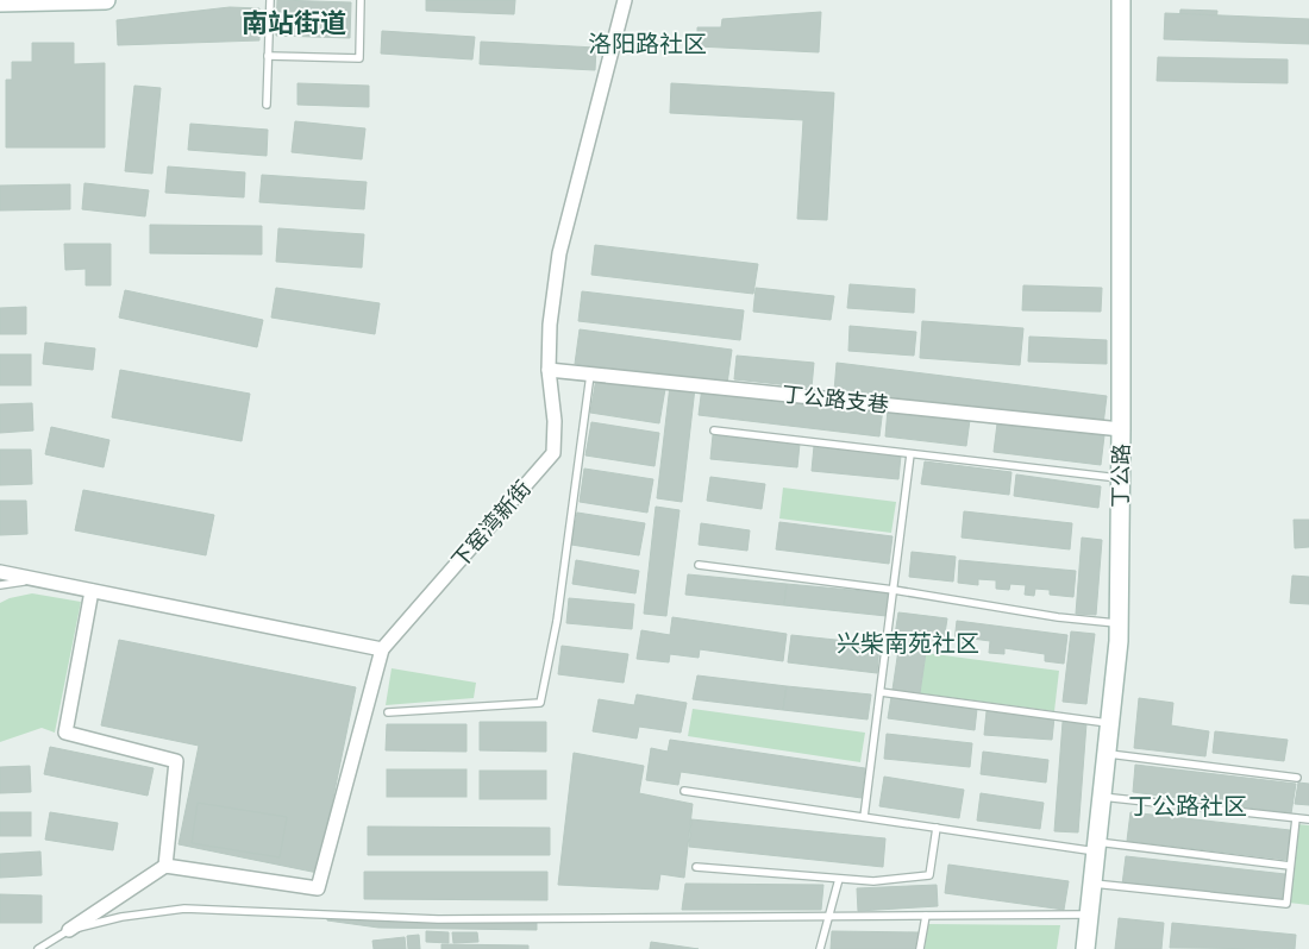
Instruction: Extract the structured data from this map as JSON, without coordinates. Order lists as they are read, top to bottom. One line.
{"streets":{"street":["丁公路支巷","丁公路","下窑湾新街"]},"crossings":[["丁公路支巷","丁公路"],["丁公路支巷","下窑湾新街"]],"districts":["南站街道","洛阳路社区","兴柴南苑社区","丁公路社区"]}
